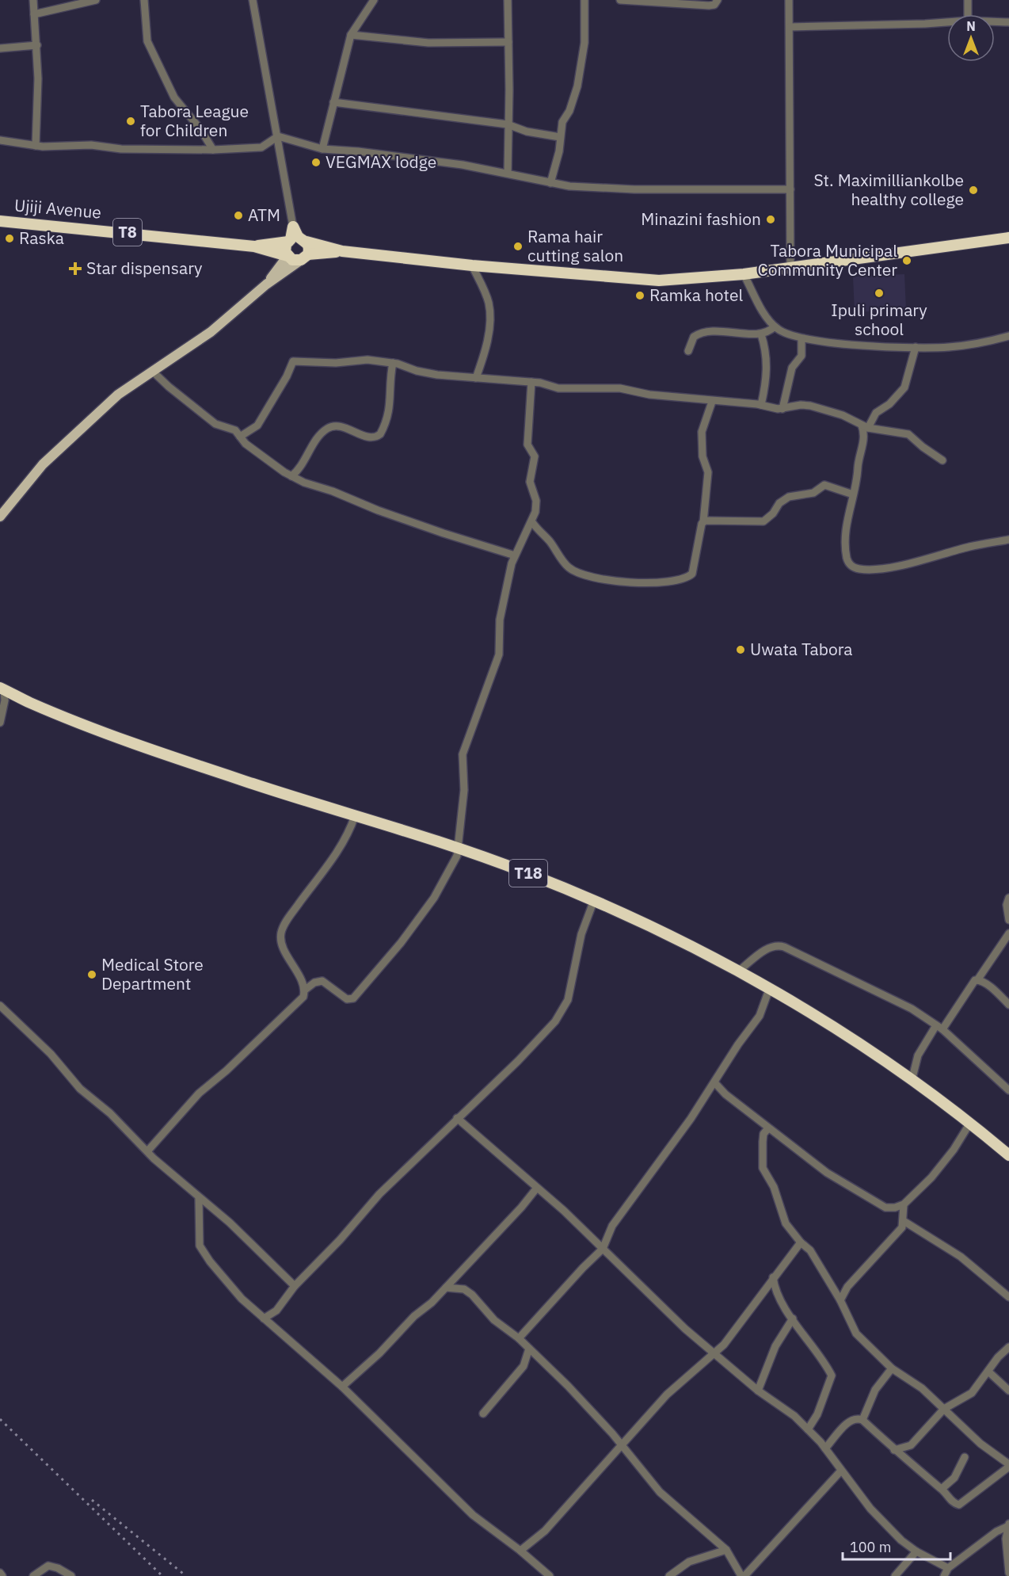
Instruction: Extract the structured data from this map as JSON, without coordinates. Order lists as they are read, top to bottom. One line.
{"streets":{"highway":["Ujiji Avenue","T8","T18"]},"crossings":[["Ujiji Avenue","T8"]],"places":{"other":["Tabora League for Children","VEGMAX lodge","St. Maximilliankolbe healthy college","ATM","Minazini fashion","Raska","Rama hair cutting salon","Tabora Municipal Community Center","Ipuli primary school","Ramka hotel","Uwata Tabora","Medical Store Department"],"health":["Star dispensary"]},"scale_bar":"100 m","north":"top"}
